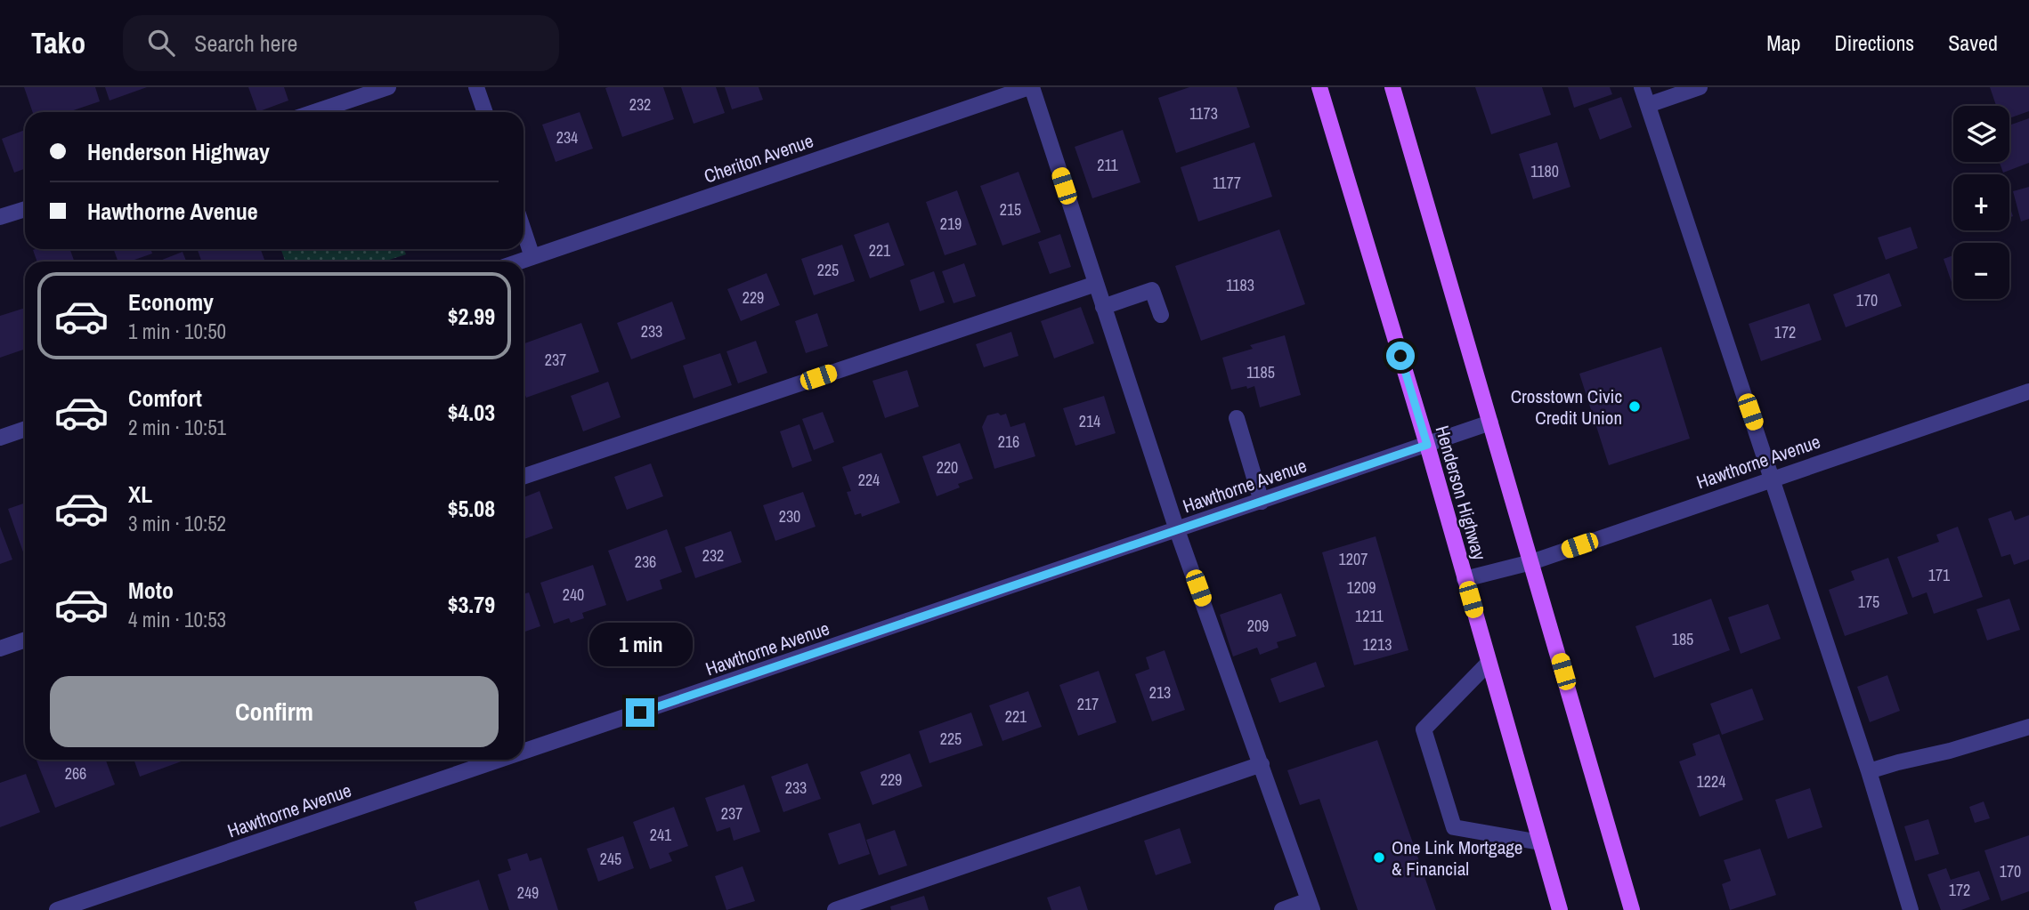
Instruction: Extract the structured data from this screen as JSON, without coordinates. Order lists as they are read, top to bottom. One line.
{"streets":{"main road":["Henderson Highway"],"street":["Cheriton Avenue","Hawthorne Avenue"]},"crossings":[["Hawthorne Avenue","Henderson Highway"]],"places":["Crosstown Civic Credit Union","One Link Mortgage & Financial"],"house_numbers":["232","1173","234","211","1180","1177","215","219","221","225","1183","229","170","233","172","237","1185","214","216","220","224","230","232","1207","236","171","1209","240","175","1211","209","185","1213","213","217","221","225","266","229","1224","233","237","241","245","170","172","249"],"page":{"header":"Tako","search":"Search here","nav":["Map","Directions","Saved"],"map_buttons":["+","−"],"banner":["Henderson Highway","Hawthorne Avenue"],"list":[{"name":"Economy","note":"1 min · 10:50","value":"$2.99"},{"name":"Comfort","note":"2 min · 10:51","value":"$4.03"},{"name":"XL","note":"3 min · 10:52","value":"$5.08"},{"name":"Moto","note":"4 min · 10:53","value":"$3.79"}],"bubble":"1 min","buttons":"Confirm"}}
